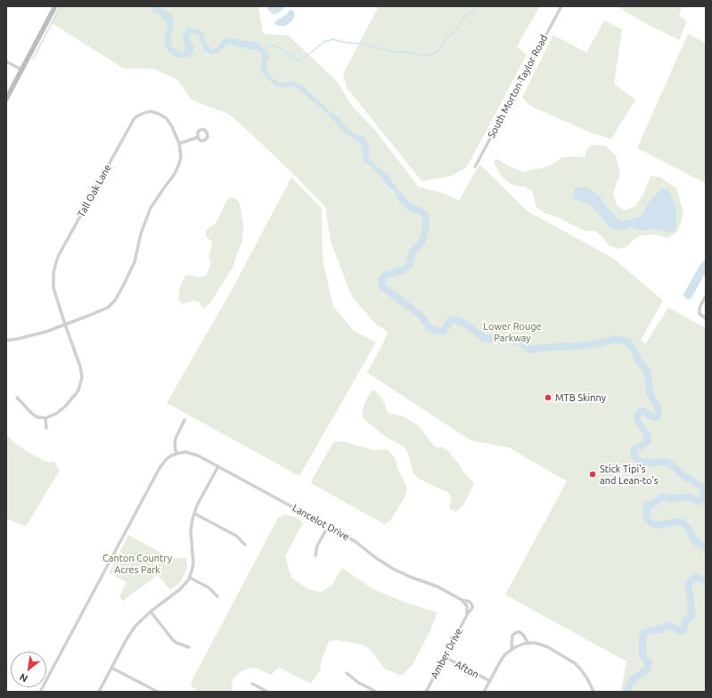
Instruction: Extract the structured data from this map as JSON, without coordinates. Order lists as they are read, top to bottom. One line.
{"streets":{"street":["South Morton Taylor Road","Tall Oak Lane","Lancelot Drive","Amber Drive","Afton"]},"crossings":[["Lancelot Drive","Amber Drive"],["Amber Drive","Afton"]],"parks":["Lower Rouge Parkway","Canton Country Acres Park"],"places":["MTB Skinny","Stick Tipi's and Lean-to's"],"north":"bottom left"}
